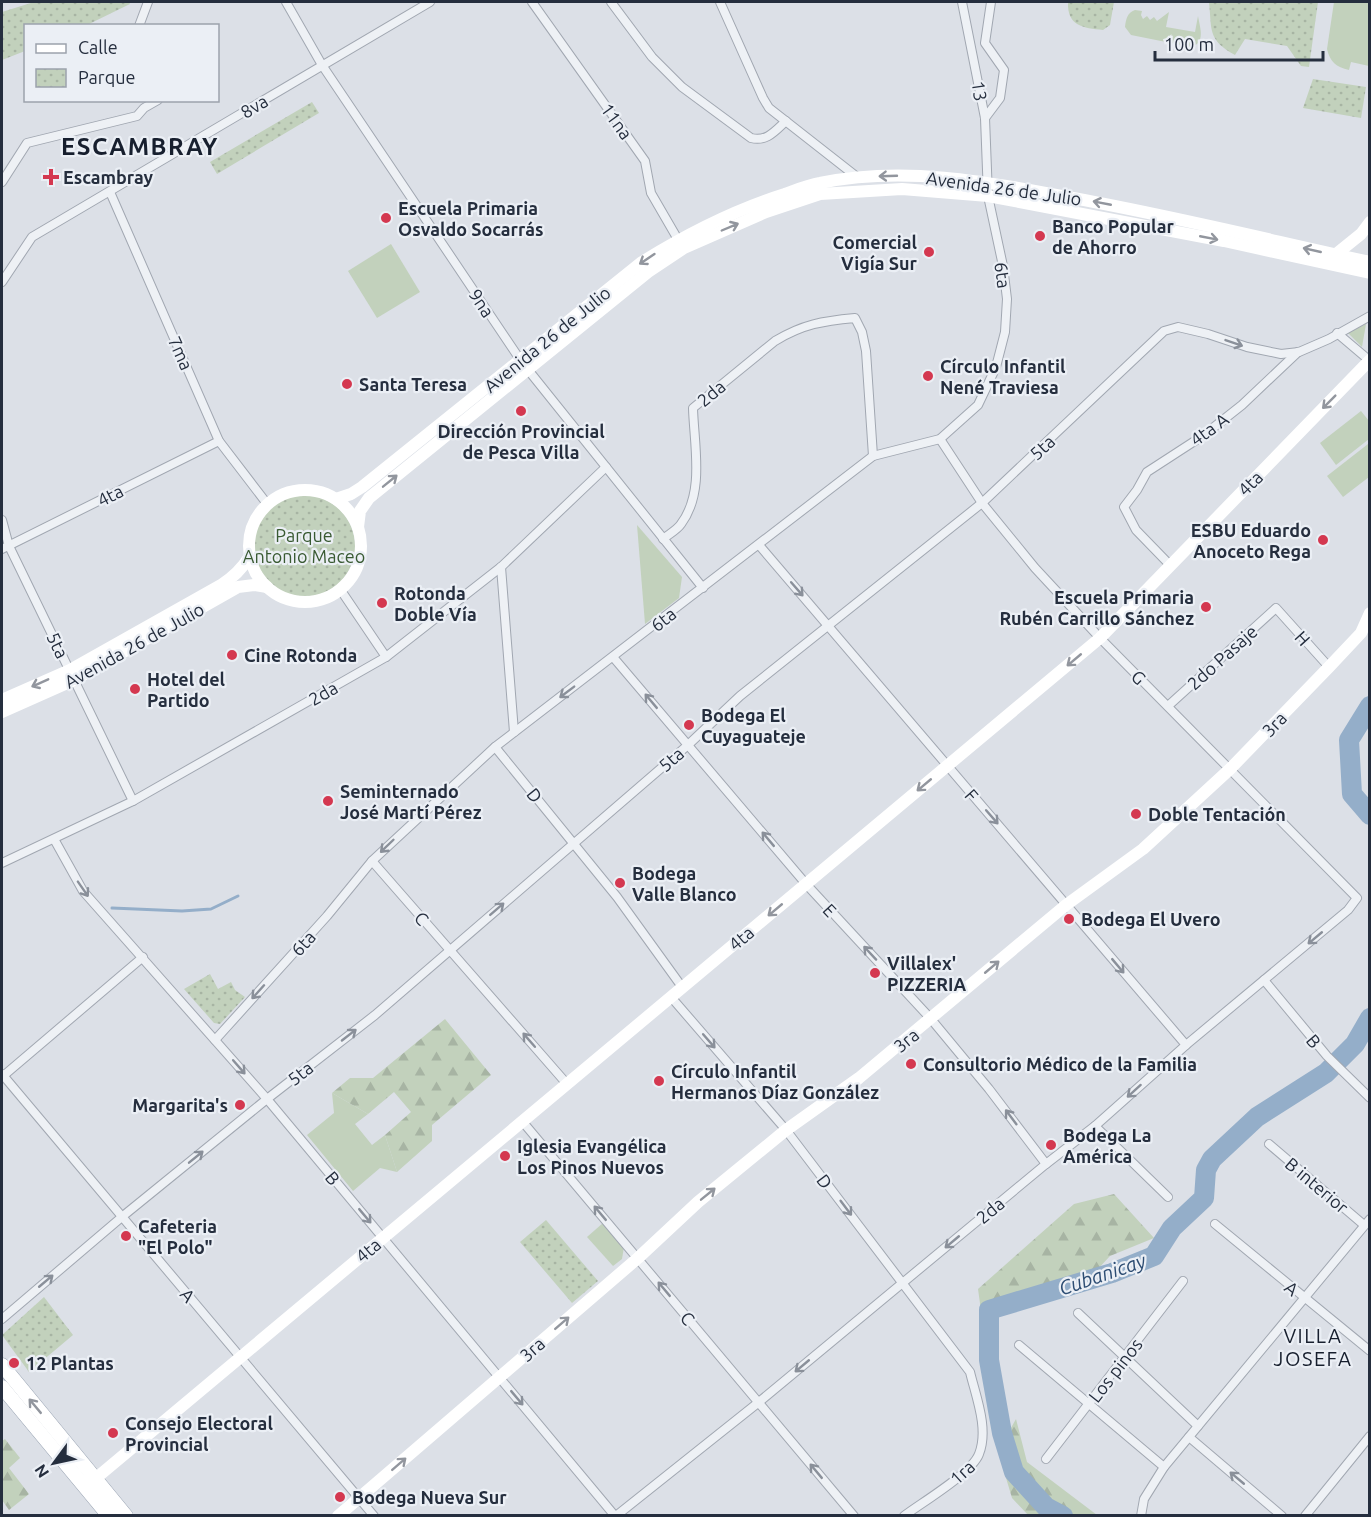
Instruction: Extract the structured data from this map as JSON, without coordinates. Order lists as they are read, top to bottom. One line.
{"streets":{"street":["13","8va","11na","Avenida 26 de Julio","6ta","9na","7ma","2da","4ta A","5ta","4ta","H","2do Pasaje","G","3ra","D","F","E","C","B","B interior","A","Los pinos","1ra"]},"crossings":[["13","Avenida 26 de Julio"],["13","6ta"],["8va","9na"],["8va","7ma"],["11na","Avenida 26 de Julio"],["Avenida 26 de Julio","6ta"],["Avenida 26 de Julio","9na"],["Avenida 26 de Julio","7ma"],["Avenida 26 de Julio","5ta"],["6ta","9na"],["6ta","2da"],["6ta","G"],["6ta","D"],["6ta","F"],["6ta","E"],["6ta","C"],["6ta","B"],["9na","2da"],["7ma","4ta"],["2da","5ta"],["2da","G"],["2da","D"],["2da","F"],["2da","E"],["2da","C"],["2da","B"],["4ta A","5ta"],["4ta A","4ta"],["5ta","4ta"],["5ta","G"],["5ta","D"],["5ta","F"],["5ta","E"],["5ta","C"],["5ta","B"],["5ta","A"],["4ta","G"],["4ta","D"],["4ta","F"],["4ta","E"],["4ta","C"],["4ta","B"],["4ta","A"],["H","2do Pasaje"],["H","3ra"],["2do Pasaje","G"],["G","3ra"],["3ra","D"],["3ra","F"],["3ra","E"],["3ra","C"],["3ra","B"],["3ra","A"],["D","1ra"]],"one_way":["6ta","5ta","4ta","3ra","D","F","E","C","B"],"districts":["ESCAMBRAY","VILLA JOSEFA"],"water":["Cubanicay"],"parks":["Parque Antonio Maceo"],"places":{"health":["Escambray"],"other":["Escuela Primaria Osvaldo Socarrás","Banco Popular de Ahorro","Comercial Vigía Sur","Círculo Infantil Nené Traviesa","Santa Teresa","Dirección Provincial de Pesca Villa","ESBU Eduardo Anoceto Rega","Rotonda Doble Vía","Escuela Primaria Rubén Carrillo Sánchez","Cine Rotonda","Hotel del Partido","Bodega El Cuyaguateje","Seminternado José Martí Pérez","Doble Tentación","Bodega Valle Blanco","Bodega El Uvero","Villalex' PIZZERIA","Consultorio Médico de la Familia","Círculo Infantil Hermanos Díaz González","Margarita's","Bodega La América","Iglesia Evangélica Los Pinos Nuevos","Cafeteria \"El Polo\"","12 Plantas","Consejo Electoral Provincial","Bodega Nueva Sur"]},"legend":["Calle","Parque"],"scale_bar":"100 m","north":"bottom left"}
